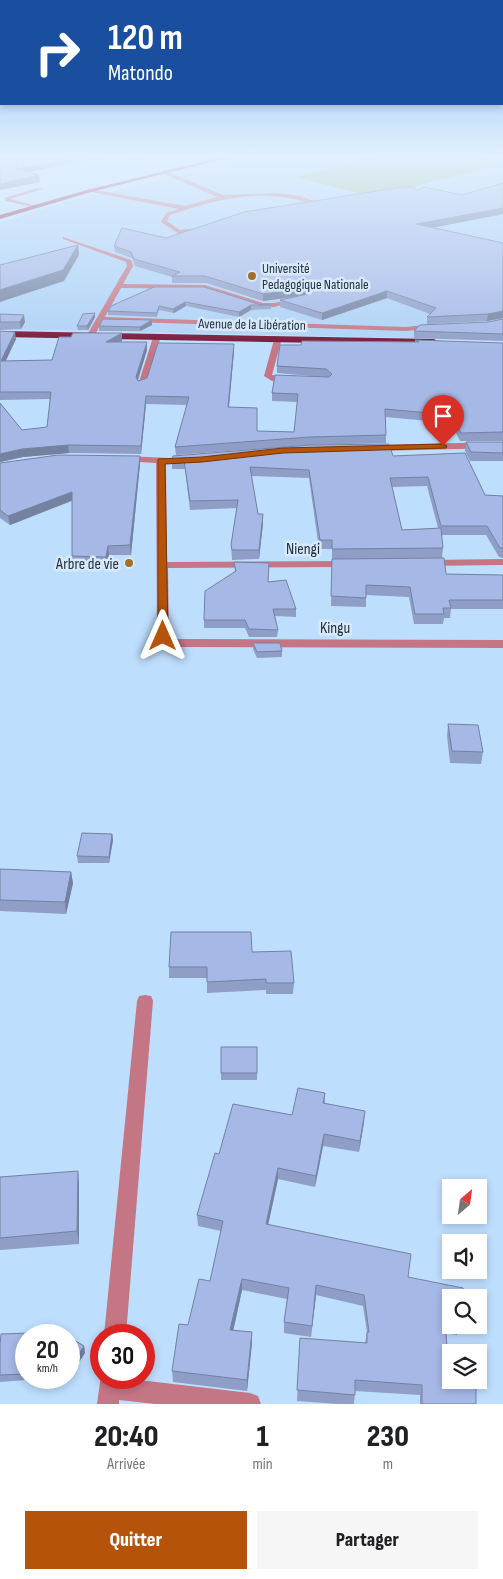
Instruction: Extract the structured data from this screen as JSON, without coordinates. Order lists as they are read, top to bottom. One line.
{"streets":{"highway":["Avenue de la Libération"],"street":["Niengi","Kingu"]},"crossings":[["Niengi","Kingu"]],"places":["Université Pedagogique Nationale","Arbre de vie"],"north":"top right","page":{"turn":["120 m","Matondo"],"speed":"20 km/h","limit":"30","eta":["20:40","Arrivée","1","min","230","m"],"buttons":["Quitter","Partager"]}}
